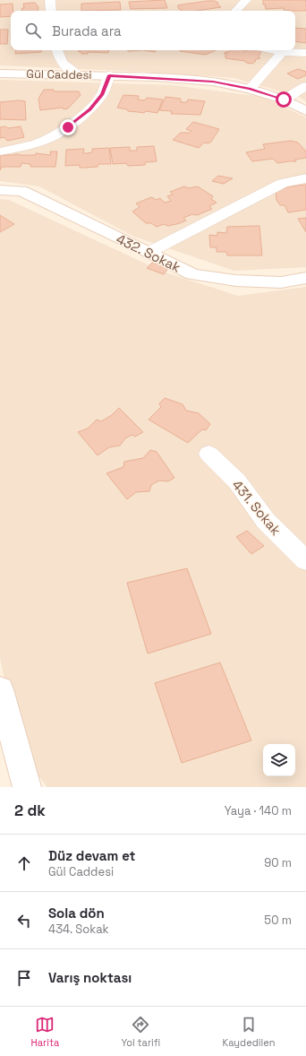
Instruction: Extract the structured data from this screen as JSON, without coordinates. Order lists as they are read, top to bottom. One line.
{"streets":{"main road":["Gül Caddesi","432. Sokak"],"street":["431. Sokak"]},"page":{"search":"Burada ara","heading":["2 dk","Yaya · 140 m"],"list":[["Düz devam et","Gül Caddesi","90 m"],["Sola dön","434. Sokak","50 m"],"Varış noktası"],"nav":["Harita","Yol tarifi","Kaydedilen"]}}
